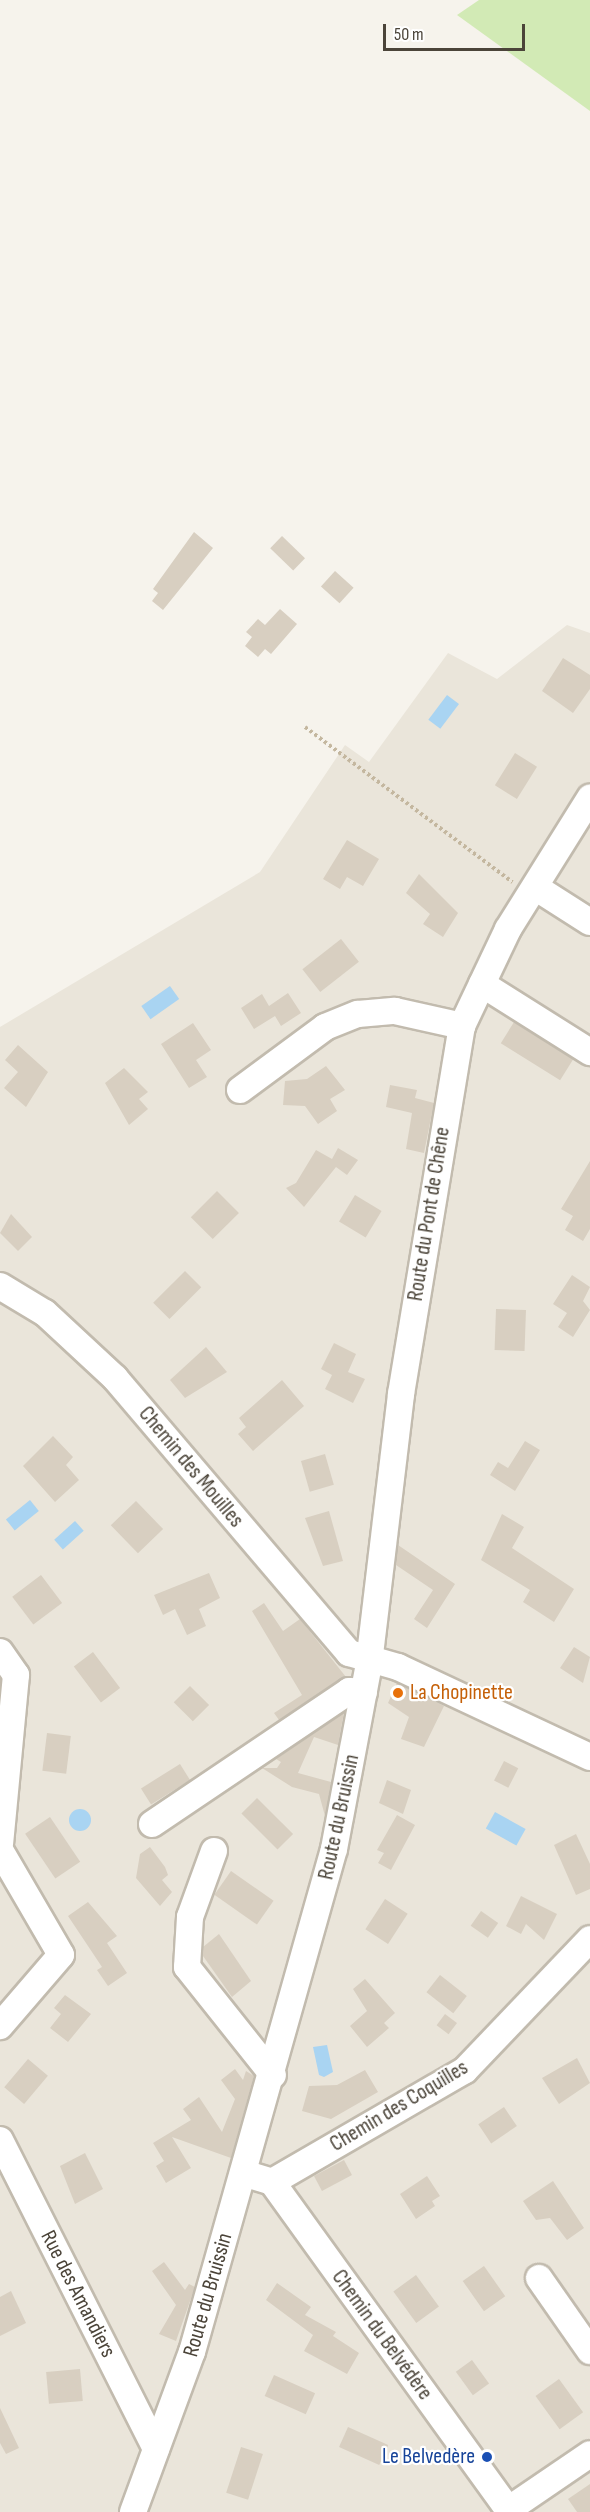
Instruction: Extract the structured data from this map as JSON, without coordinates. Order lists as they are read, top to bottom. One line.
{"streets":{"street":["Route du Pont de Chêne","Chemin des Mouilles","Route du Bruissin","Chemin des Coquilles","Rue des Amandiers","Chemin du Belvédère"]},"crossings":[["Route du Pont de Chêne","Chemin des Mouilles"],["Route du Pont de Chêne","Route du Bruissin"],["Chemin des Mouilles","Route du Bruissin"],["Route du Bruissin","Rue des Amandiers"],["Chemin des Coquilles","Chemin du Belvédère"]],"places":["La Chopinette","Le Belvedère"],"scale_bar":"50 m"}
